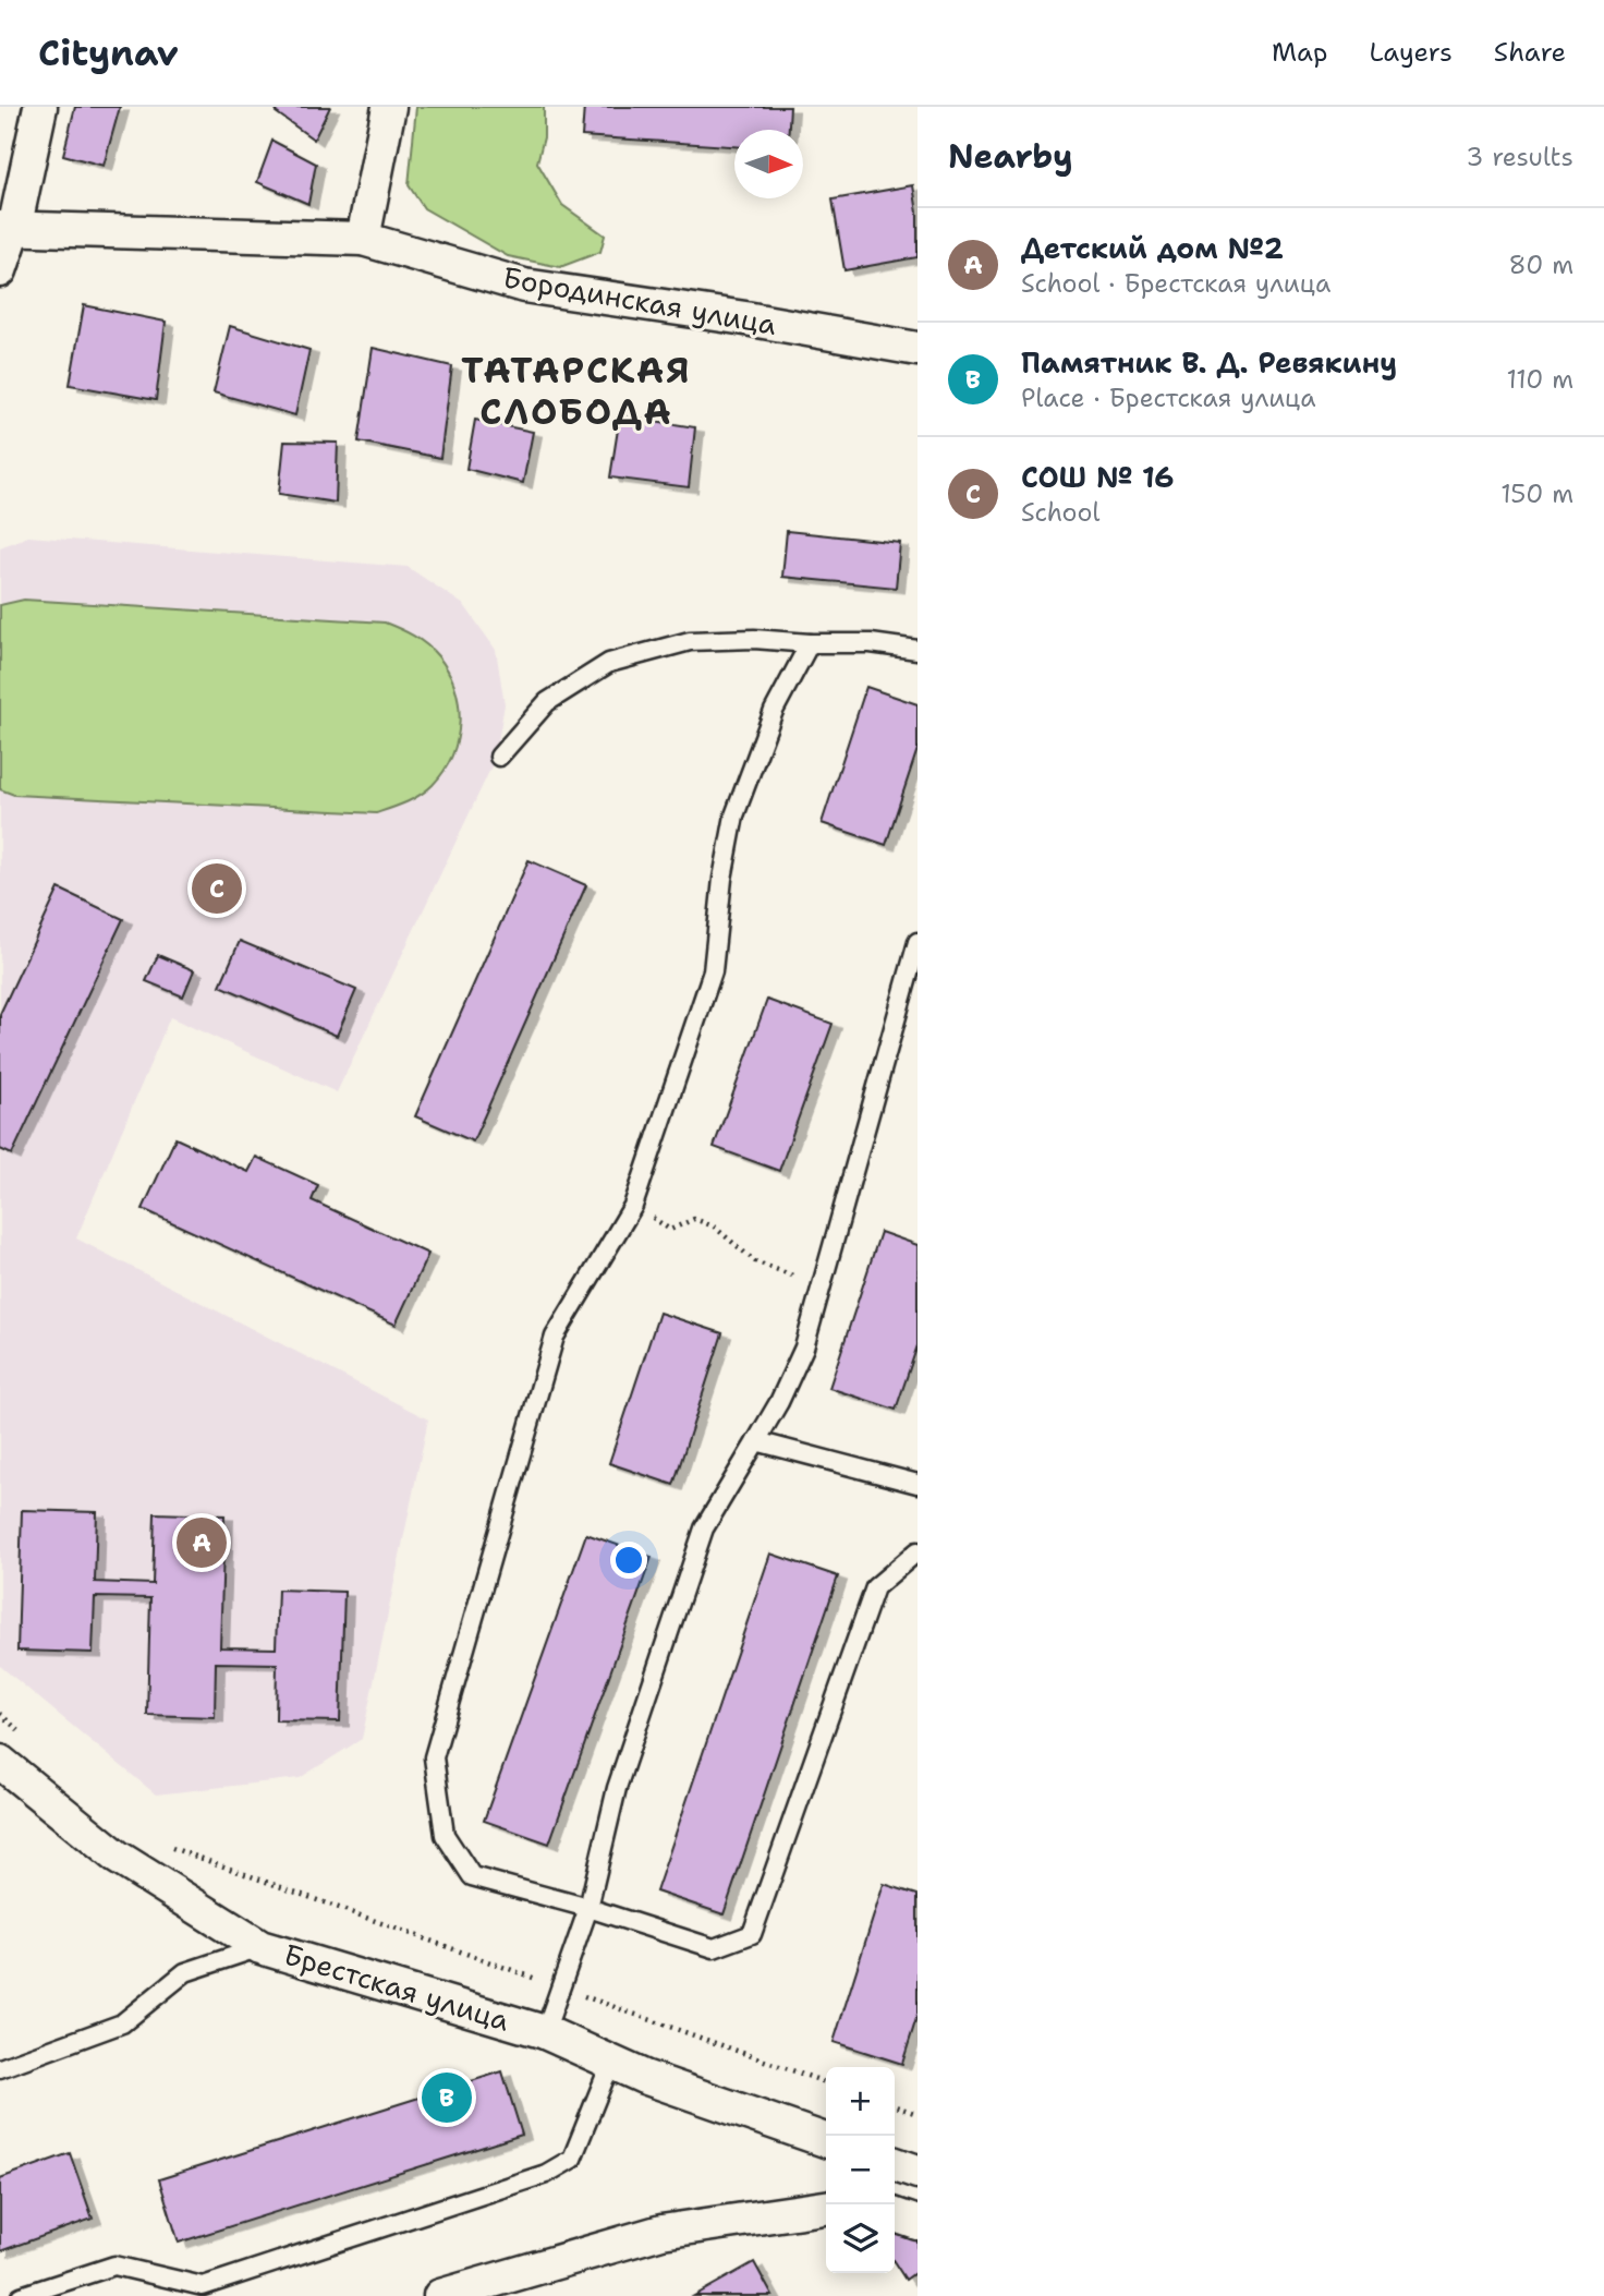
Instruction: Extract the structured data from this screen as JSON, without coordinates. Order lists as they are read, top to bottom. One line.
{"streets":{"street":["Бородинская улица","Брестская улица"]},"districts":["ТАТАРСКАЯ СЛОБОДА"],"north":"right","page":{"header":"Citynav","nav":["Map","Layers","Share"],"heading":["Nearby","3 results"],"list":[{"mark":"A","name":"Детский дом №2","note":"School · Брестская улица","value":"80 m"},{"mark":"B","name":"Памятник В. Д. Ревякину","note":"Place · Брестская улица","value":"110 m"},{"mark":"C","name":"СОШ № 16","note":"School","value":"150 m"}],"pins":["C","A","B"],"map_buttons":["+","−"]}}
